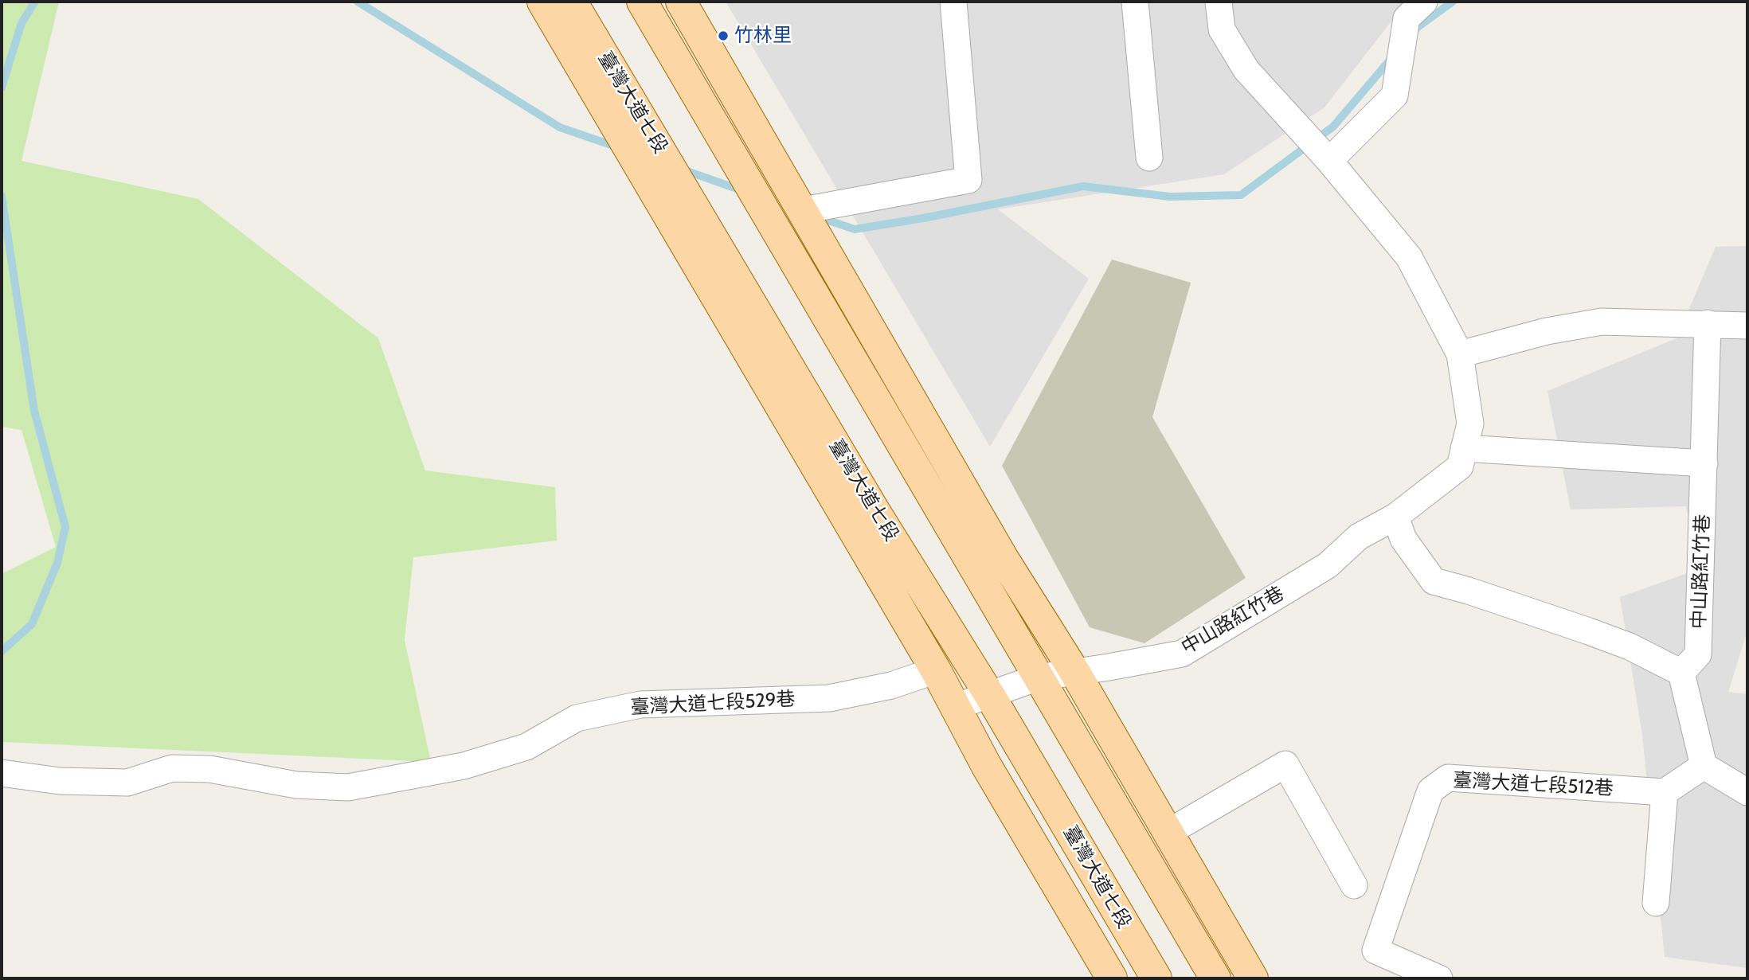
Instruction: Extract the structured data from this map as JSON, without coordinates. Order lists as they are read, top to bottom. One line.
{"streets":{"main road":["臺灣大道七段"],"street":["中山路紅竹巷","臺灣大道七段529巷","臺灣大道七段512巷"]},"crossings":[["臺灣大道七段","中山路紅竹巷"],["臺灣大道七段","臺灣大道七段529巷"]],"places":["竹林里"]}
